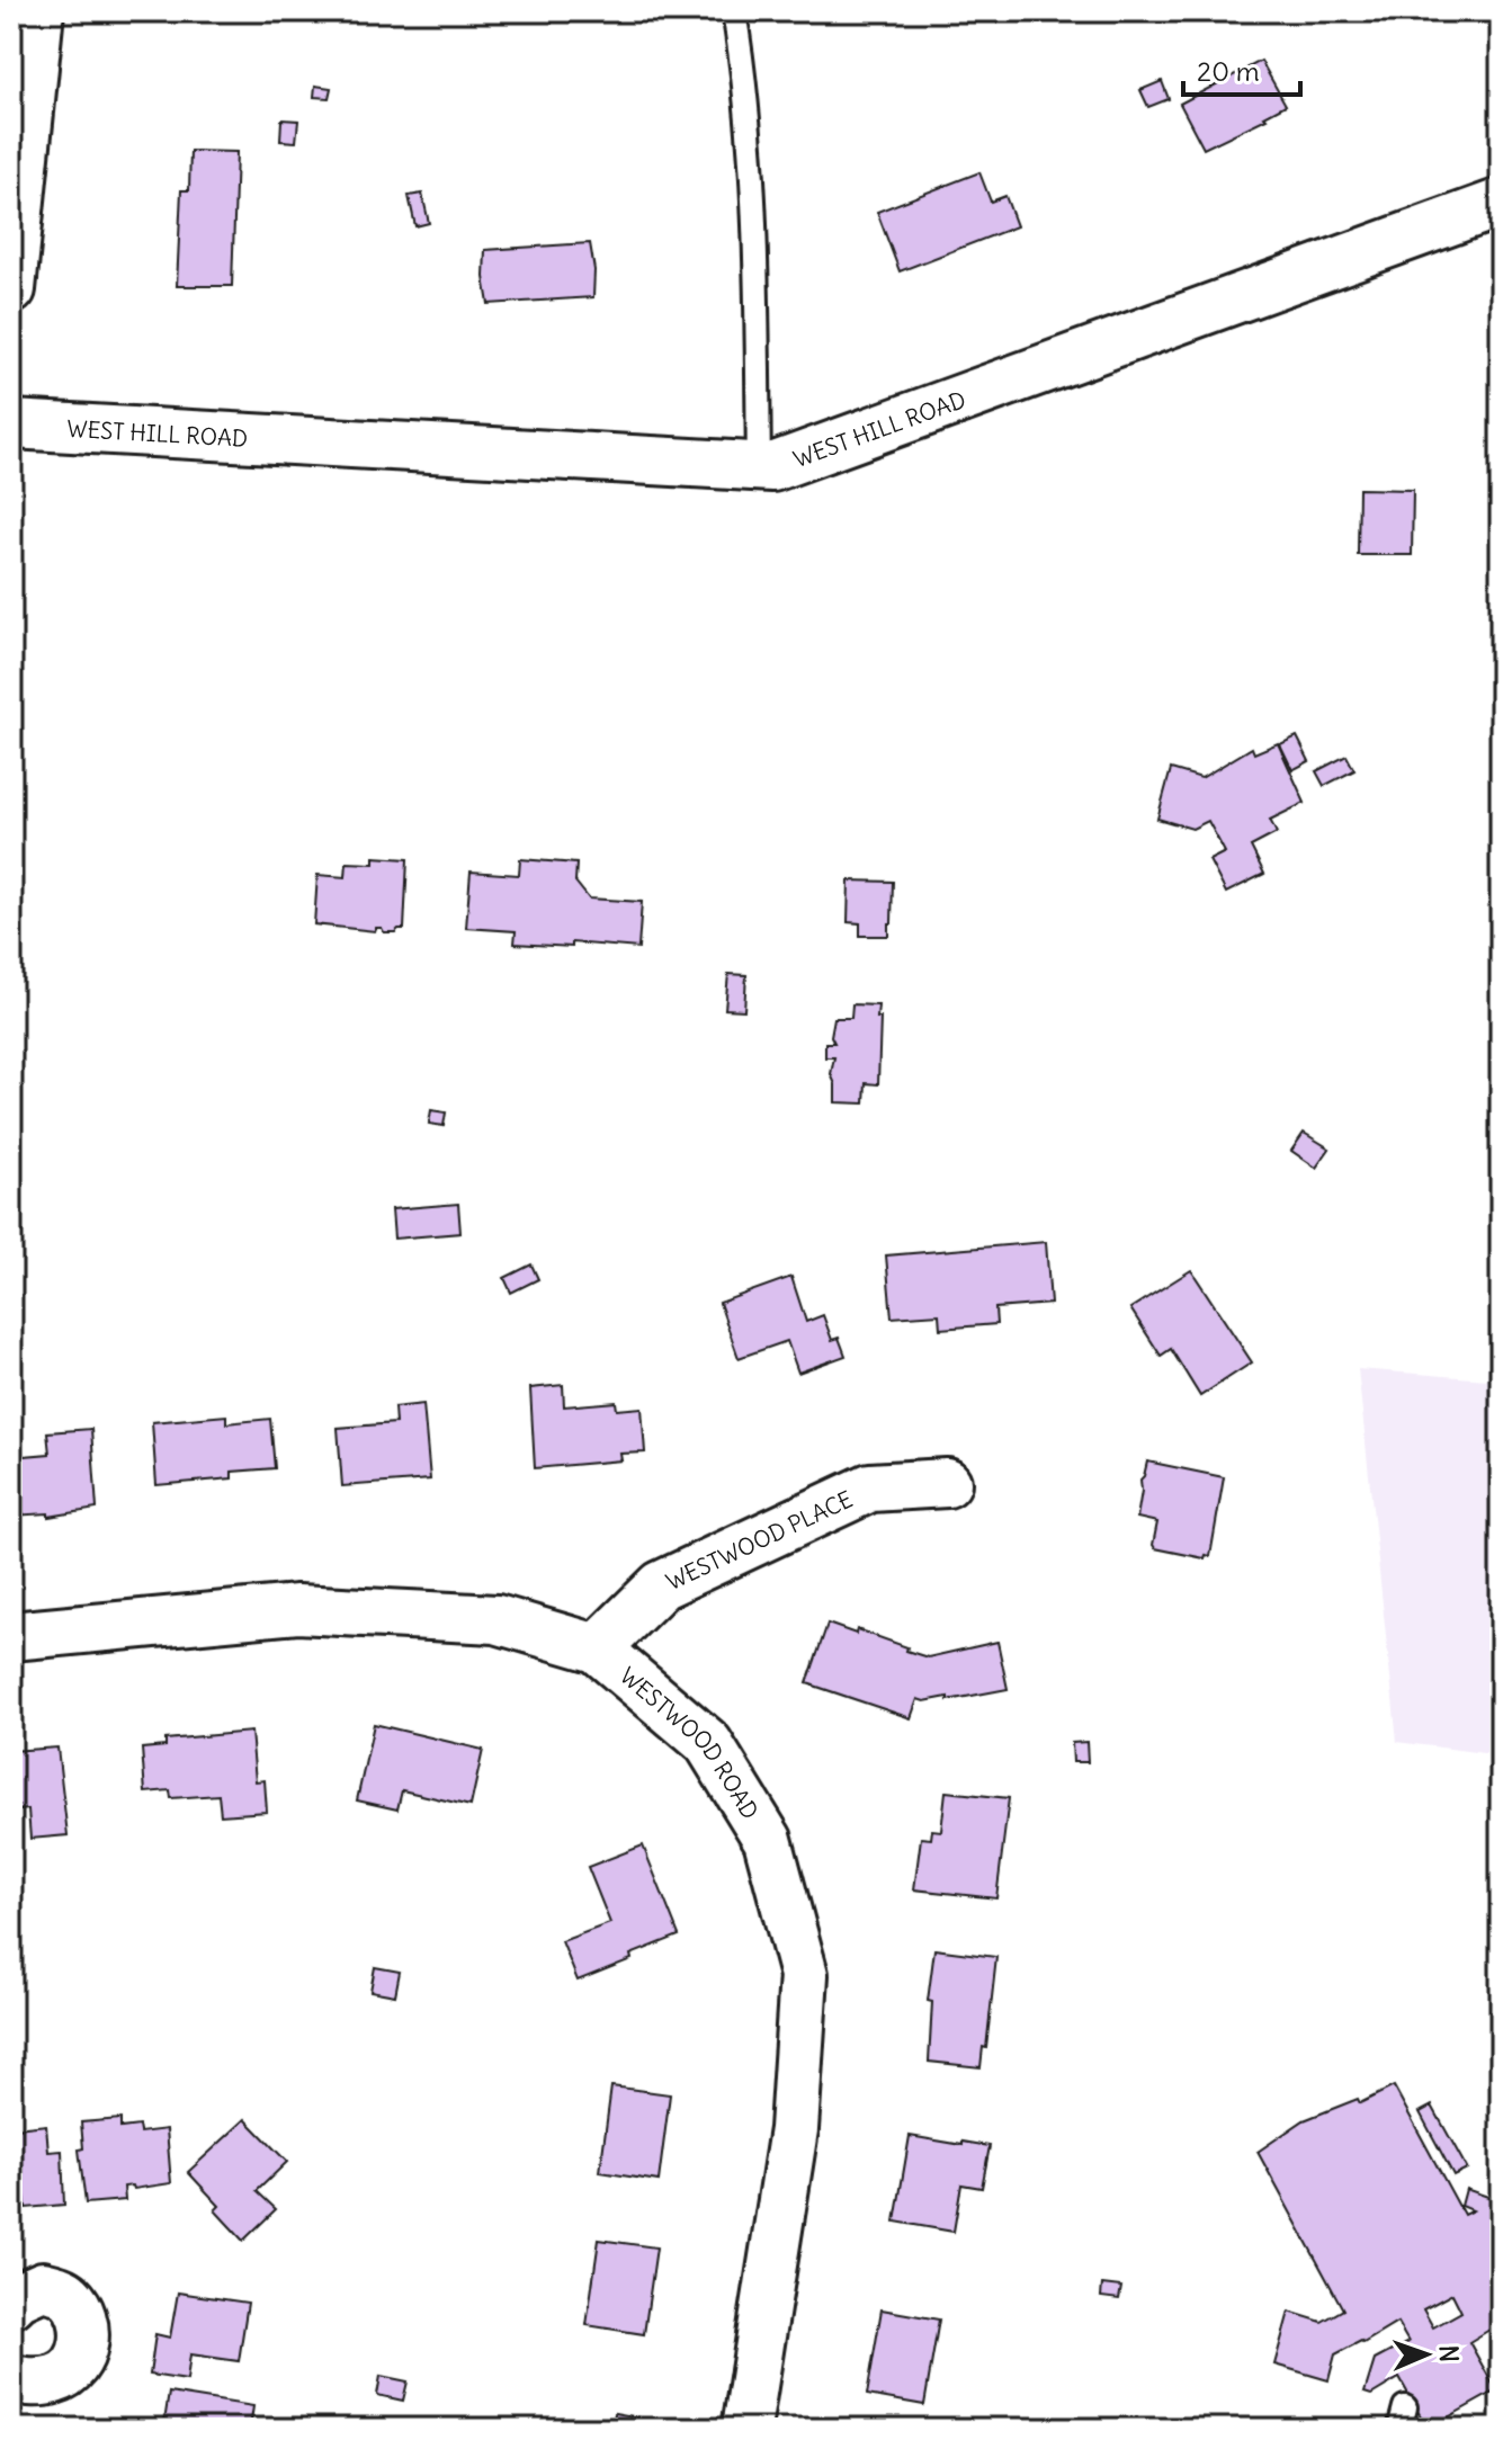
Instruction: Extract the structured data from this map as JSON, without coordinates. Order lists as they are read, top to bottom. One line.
{"streets":{"street":["WEST HILL ROAD","WESTWOOD PLACE","WESTWOOD ROAD"]},"crossings":[["WESTWOOD PLACE","WESTWOOD ROAD"]],"scale_bar":"20 m","north":"right"}
